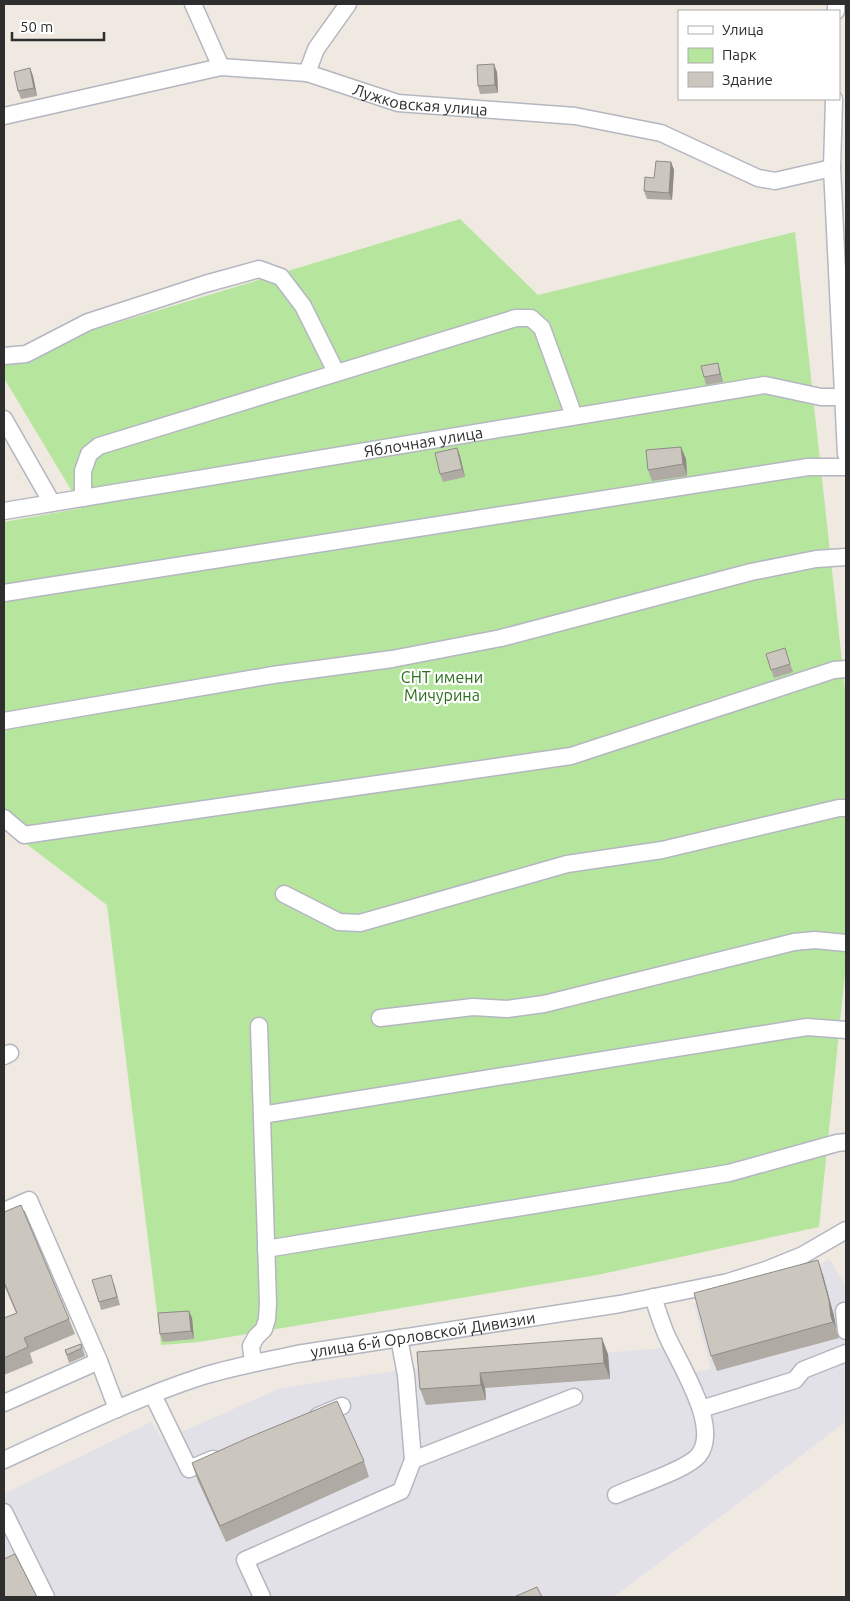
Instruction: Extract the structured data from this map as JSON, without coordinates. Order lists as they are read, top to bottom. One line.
{"streets":{"street":["Лужковская улица","Яблочная улица","улица 6-й Орловской Дивизии"]},"parks":["СНТ имени Мичурина"],"legend":["Улица","Парк","Здание"],"scale_bar":"50 m"}
